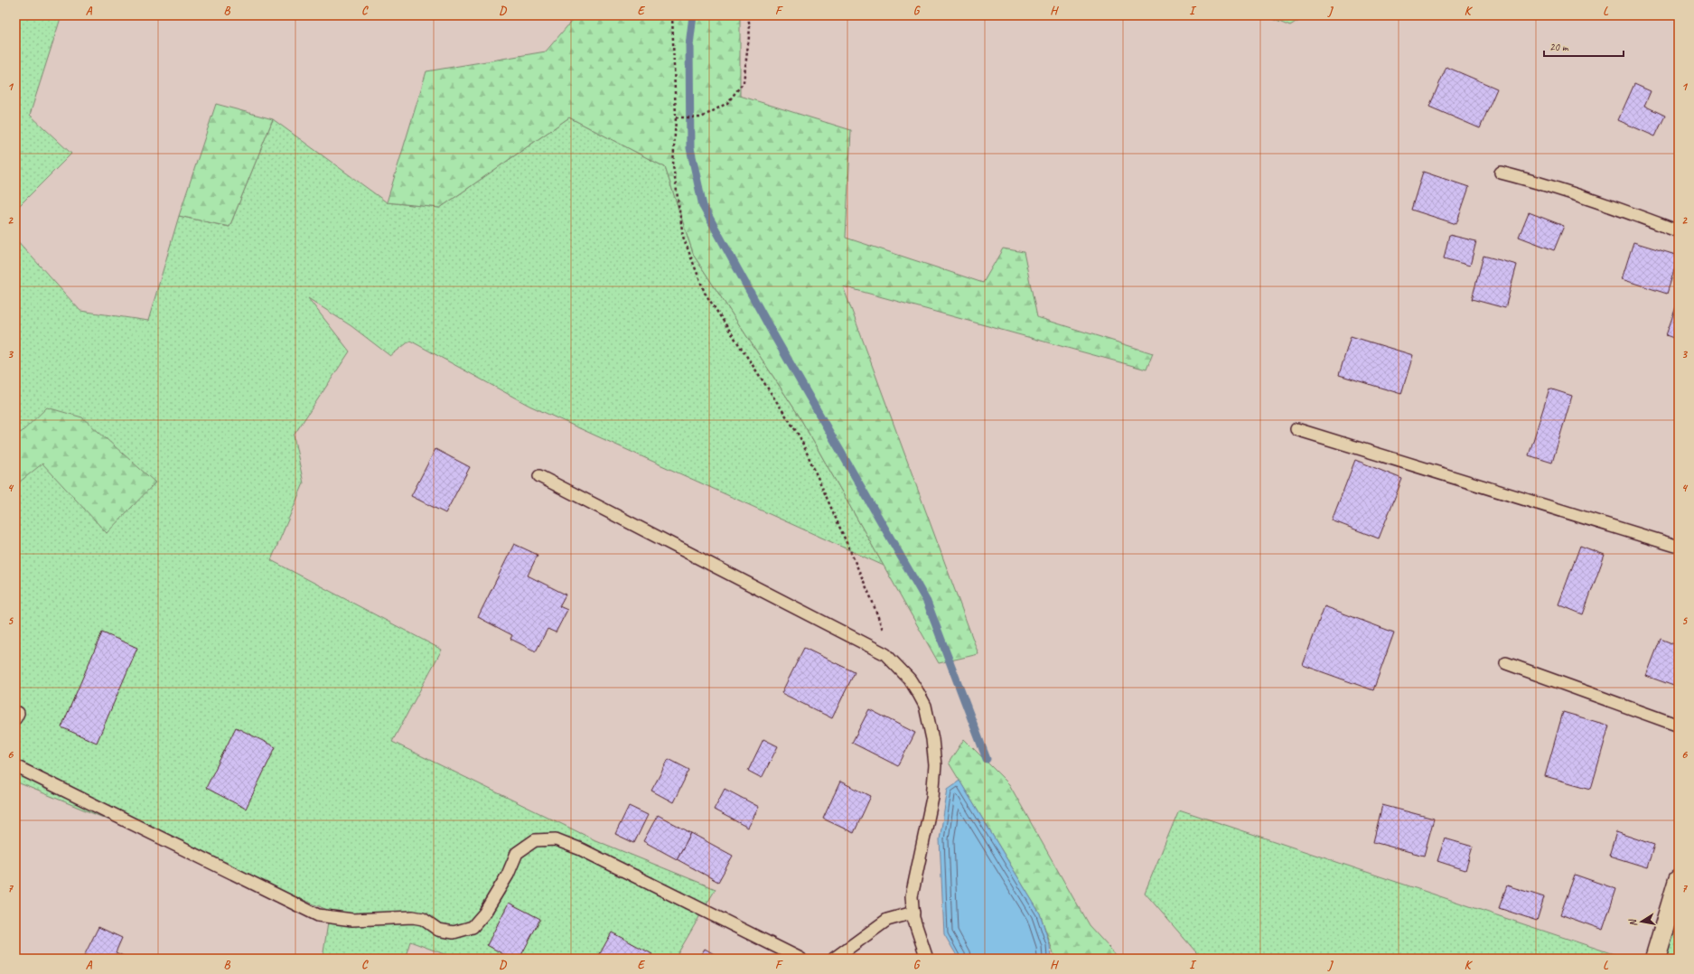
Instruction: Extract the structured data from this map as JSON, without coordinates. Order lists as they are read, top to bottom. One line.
{"scale_bar":"20 m","north":"left","grid":{"columns":["A","B","C","D","E","F","G","H","I","J","K","L"],"rows":["1","2","3","4","5","6","7"]}}
